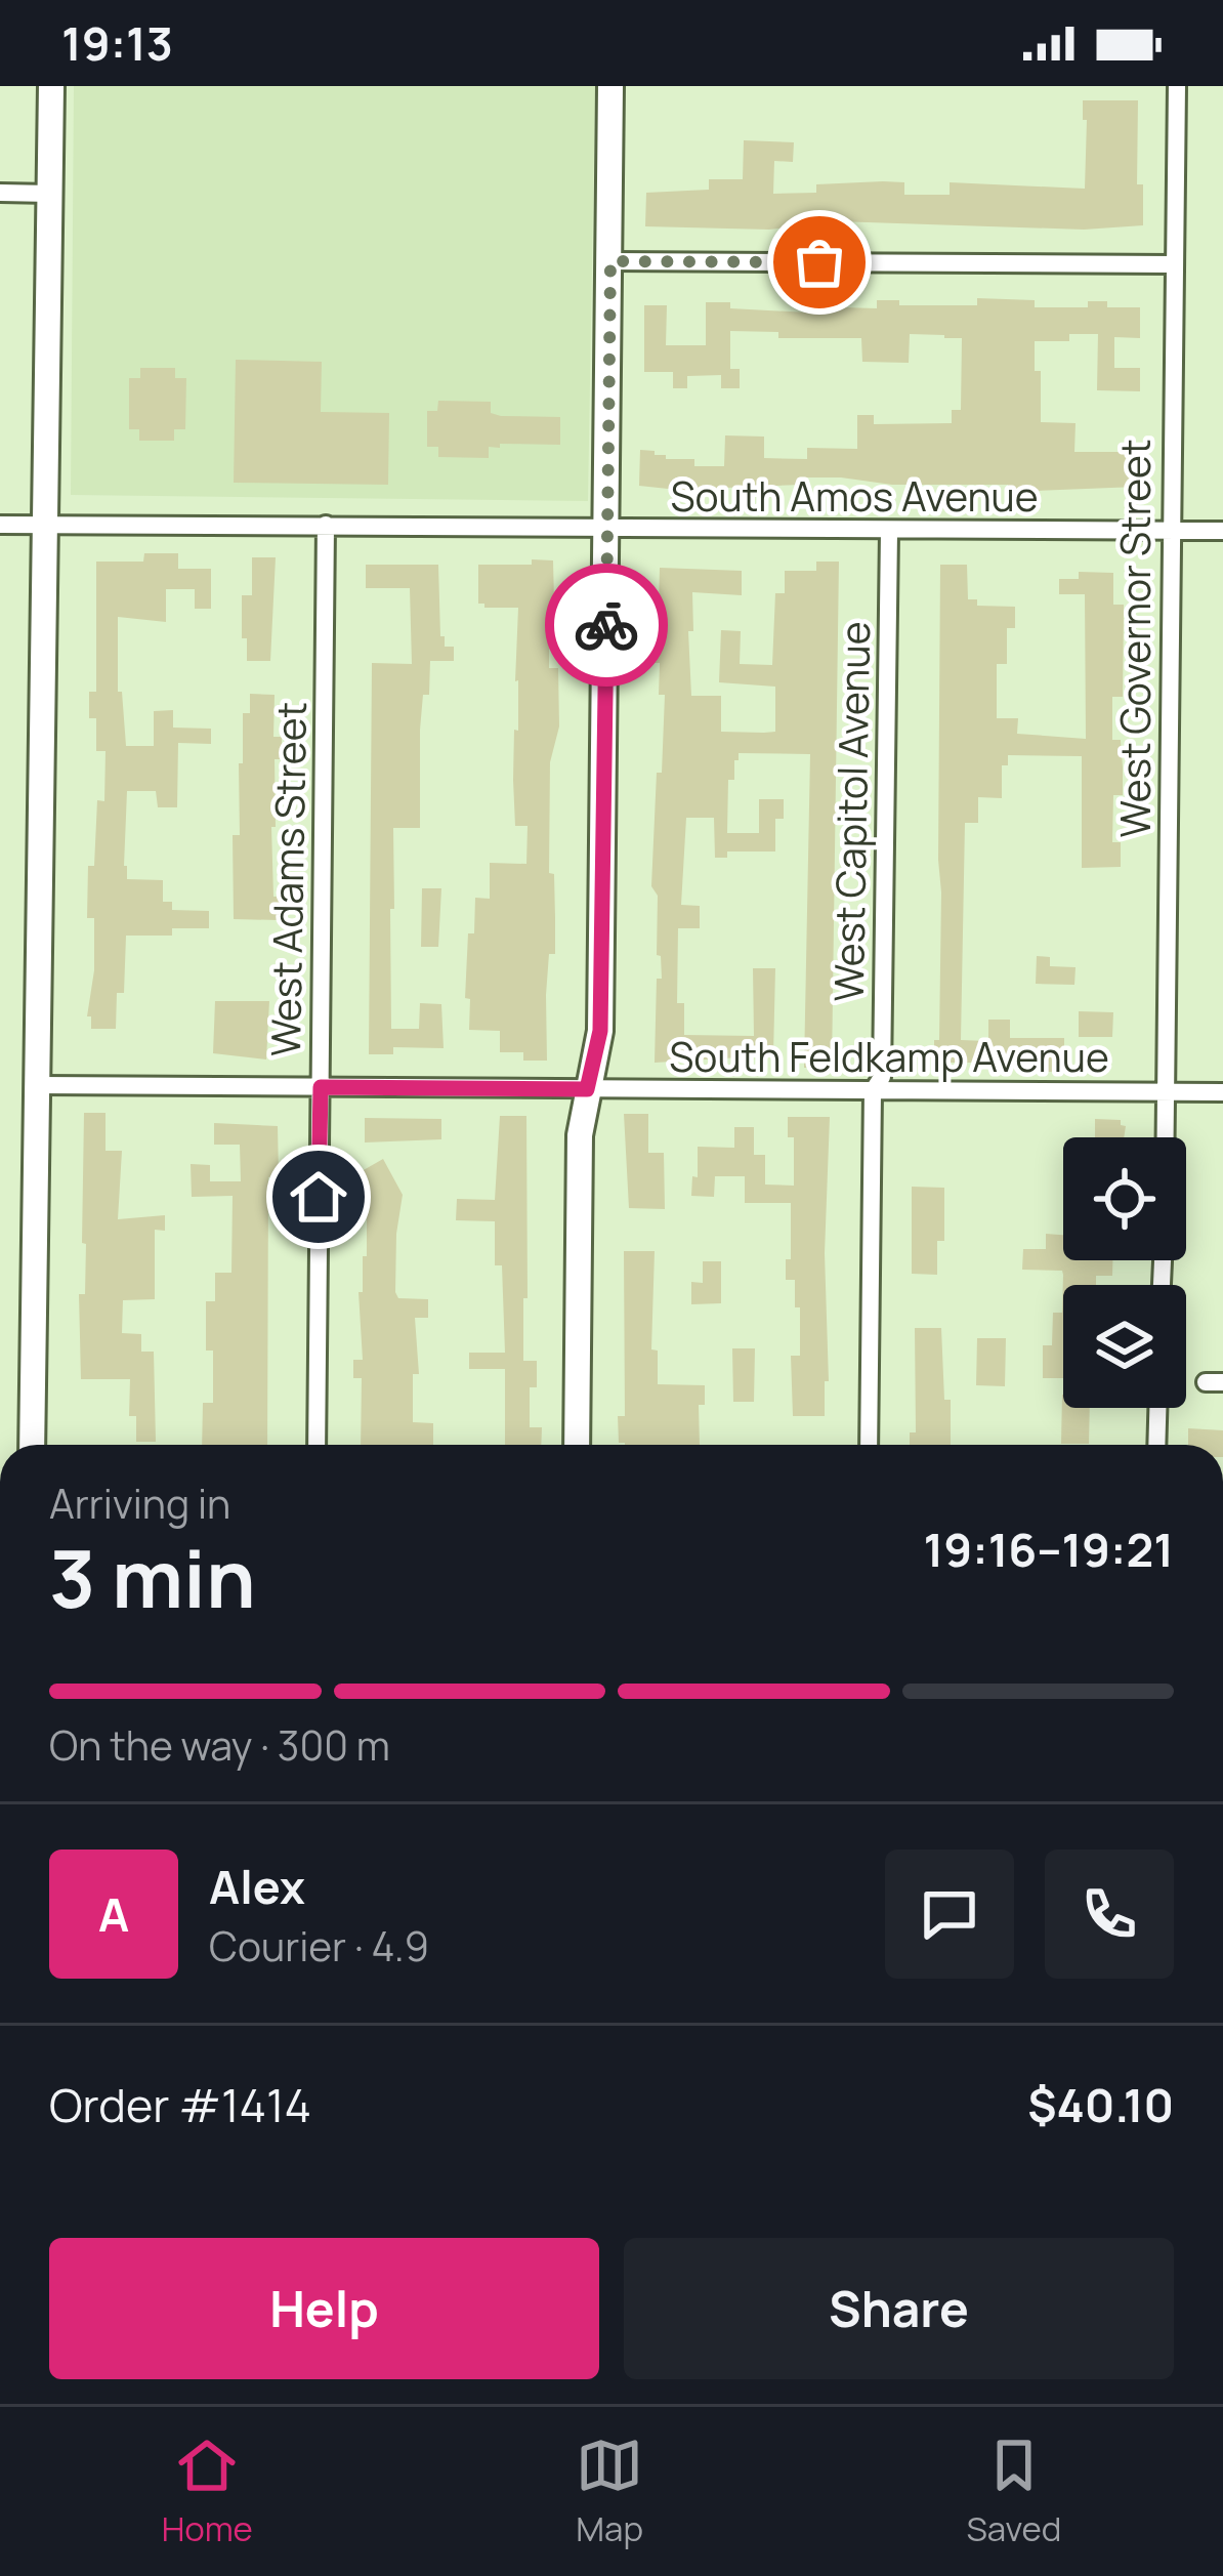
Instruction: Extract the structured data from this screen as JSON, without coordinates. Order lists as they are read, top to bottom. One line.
{"streets":{"street":["South Amos Avenue","West Governor Street","West Capitol Avenue","West Adams Street","South Feldkamp Avenue"]},"crossings":[["South Amos Avenue","West Governor Street"],["South Amos Avenue","West Capitol Avenue"],["South Amos Avenue","West Adams Street"],["West Governor Street","South Feldkamp Avenue"],["West Capitol Avenue","South Feldkamp Avenue"],["West Adams Street","South Feldkamp Avenue"]],"page":{"status":"19:13","heading":["3 min","Arriving in","19:16–19:21"],"panel":["Alex","Courier · 4.9","Order #1414","$40.10"],"bar":"On the way · 300 m","round":"A","buttons":["Help","Share"],"tabs":["Home","Map","Saved"]}}
